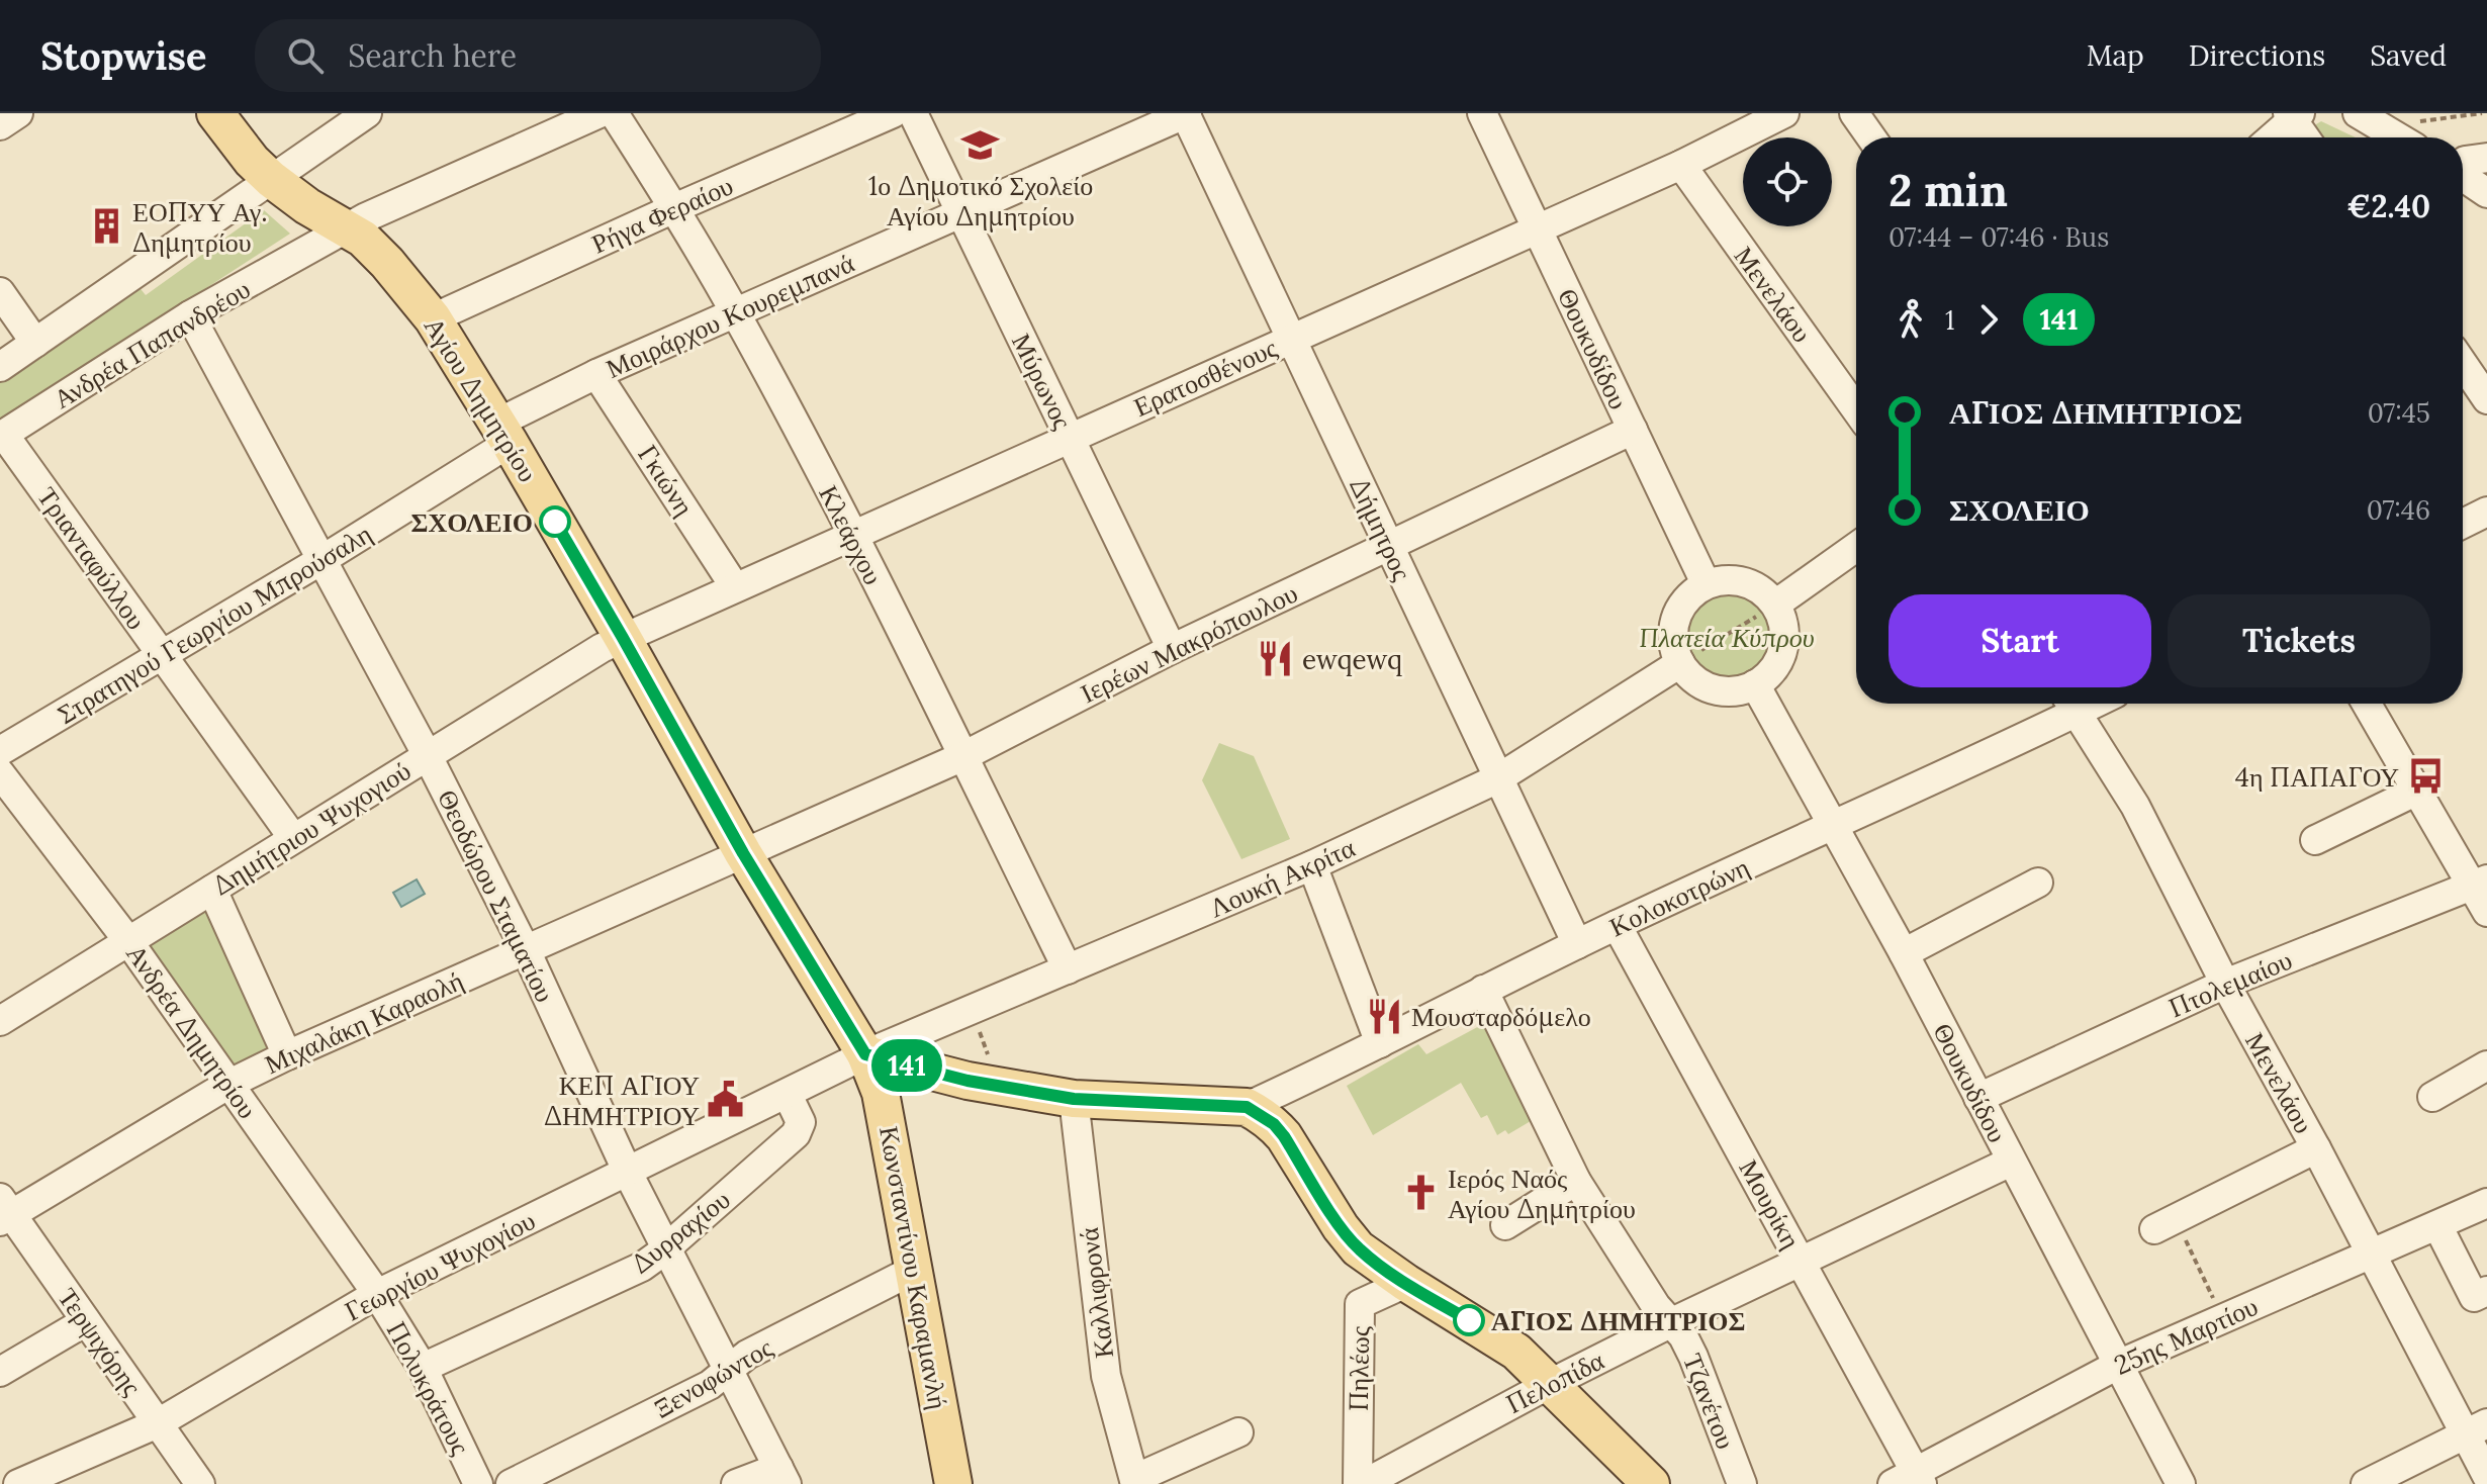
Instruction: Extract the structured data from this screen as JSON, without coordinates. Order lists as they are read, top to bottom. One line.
{"streets":{"main road":["Αγίου Δημητρίου","Κωνσταντίνου Καραμανλή"],"street":["Ρήγα Φεραίου","Μενελάου","Μοιράρχου Κουρεμπανά","Ανδρέα Παπανδρέου","Θουκυδίδου","Ερατοσθένους","Μύρωνος","Γκιώνη","Δήμητρος","Κλεάρχου","Τριανταφύλλου","Στρατηγού Γεωργίου Μπρούσαλη","Ιερέων Μακρόπουλου","Δημήτριου Ψυχογιού","Λουκή Ακρίτα","Θεοδώρου Σταματίου","Κολοκοτρώνη","Πτολεμαίου","Μιχαλάκη Καραολή","Ανδρέα Δημητρίου","Μουρίκη","Δυρραχίου","Γεωργίου Ψυχογίου","Καλλιφρονά","25ης Μαρτίου","Τερψιχόρης","Πηλέως","Ξενοφώντος","Πελοπίδα","Πολυκράτους","Τζανέτου"]},"crossings":[["Ρήγα Φεραίου","Αγίου Δημητρίου"],["Ρήγα Φεραίου","Κλεάρχου"],["Μενελάου","Ερατοσθένους"],["Μενελάου","Πτολεμαίου"],["Μενελάου","25ης Μαρτίου"],["Μοιράρχου Κουρεμπανά","Μύρωνος"],["Μοιράρχου Κουρεμπανά","Αγίου Δημητρίου"],["Μοιράρχου Κουρεμπανά","Γκιώνη"],["Μοιράρχου Κουρεμπανά","Δήμητρος"],["Μοιράρχου Κουρεμπανά","Κλεάρχου"],["Μοιράρχου Κουρεμπανά","Στρατηγού Γεωργίου Μπρούσαλη"],["Ανδρέα Παπανδρέου","Αγίου Δημητρίου"],["Ανδρέα Παπανδρέου","Τριανταφύλλου"],["Ανδρέα Παπανδρέου","Θεοδώρου Σταματίου"],["Θουκυδίδου","Ερατοσθένους"],["Θουκυδίδου","Ιερέων Μακρόπουλου"],["Θουκυδίδου","Κολοκοτρώνη"],["Θουκυδίδου","Πτολεμαίου"],["Θουκυδίδου","25ης Μαρτίου"],["Θουκυδίδου","Πελοπίδα"],["Ερατοσθένους","Μύρωνος"],["Ερατοσθένους","Αγίου Δημητρίου"],["Ερατοσθένους","Γκιώνη"],["Ερατοσθένους","Δήμητρος"],["Ερατοσθένους","Κλεάρχου"],["Ερατοσθένους","Δημήτριου Ψυχογιού"],["Μύρωνος","Ιερέων Μακρόπουλου"],["Αγίου Δημητρίου","Στρατηγού Γεωργίου Μπρούσαλη"],["Αγίου Δημητρίου","Ιερέων Μακρόπουλου"],["Αγίου Δημητρίου","Δημήτριου Ψυχογιού"],["Αγίου Δημητρίου","Λουκή Ακρίτα"],["Αγίου Δημητρίου","Μιχαλάκη Καραολή"],["Αγίου Δημητρίου","Γεωργίου Ψυχογίου"],["Αγίου Δημητρίου","Κωνσταντίνου Καραμανλή"],["Δήμητρος","Ιερέων Μακρόπουλου"],["Δήμητρος","Λουκή Ακρίτα"],["Δήμητρος","Κολοκοτρώνη"],["Κλεάρχου","Ιερέων Μακρόπουλου"],["Κλεάρχου","Λουκή Ακρίτα"],["Τριανταφύλλου","Στρατηγού Γεωργίου Μπρούσαλη"],["Τριανταφύλλου","Δημήτριου Ψυχογιού"],["Στρατηγού Γεωργίου Μπρούσαλη","Θεοδώρου Σταματίου"],["Ιερέων Μακρόπουλου","Μιχαλάκη Καραολή"],["Δημήτριου Ψυχογιού","Θεοδώρου Σταματίου"],["Δημήτριου Ψυχογιού","Ανδρέα Δημητρίου"],["Λουκή Ακρίτα","Γεωργίου Ψυχογίου"],["Λουκή Ακρίτα","Κωνσταντίνου Καραμανλή"],["Θεοδώρου Σταματίου","Μιχαλάκη Καραολή"],["Θεοδώρου Σταματίου","Δυρραχίου"],["Θεοδώρου Σταματίου","Γεωργίου Ψυχογίου"],["Θεοδώρου Σταματίου","Ξενοφώντος"],["Κολοκοτρώνη","Μουρίκη"],["Κολοκοτρώνη","Τζανέτου"],["Μιχαλάκη Καραολή","Ανδρέα Δημητρίου"],["Μιχαλάκη Καραολή","Τερψιχόρης"],["Ανδρέα Δημητρίου","Γεωργίου Ψυχογίου"],["Ανδρέα Δημητρίου","Πολυκράτους"],["Μουρίκη","25ης Μαρτίου"],["Μουρίκη","Πελοπίδα"],["Δυρραχίου","Γεωργίου Ψυχογίου"],["Δυρραχίου","Πολυκράτους"],["Γεωργίου Ψυχογίου","Κωνσταντίνου Καραμανλή"],["Γεωργίου Ψυχογίου","Τερψιχόρης"],["Γεωργίου Ψυχογίου","Πολυκράτους"],["Κωνσταντίνου Καραμανλή","Ξενοφώντος"],["Πηλέως","Πελοπίδα"],["Πελοπίδα","Τζανέτου"]],"parks":["Πλατεία Κύπρου"],"places":{"school or university":["1ο Δημοτικό Σχολείο Αγίου Δημητρίου"],"building":["ΕΟΠΥΥ Αγ. Δημητρίου"],"other":["ΣΧΟΛΕΙΟ","ΑΓΙΟΣ ΔΗΜΗΤΡΙΟΣ"],"restaurant":["ewqewq","Μουσταρδόμελο"],"bus stop":["4η ΠΑΠΑΓΟΥ"],"public building":["ΚΕΠ ΑΓΙΟΥ ΔΗΜΗΤΡΙΟΥ"],"church":["Ιερός Ναός Αγίου Δημητρίου"]},"lines":["bus line 141"],"page":{"header":"Stopwise","search":"Search here","nav":["Map","Directions","Saved"],"on_map":"141","heading":["2 min","07:44 – 07:46 · Bus","€2.40"],"legs":["1","141"],"list":[{"name":"ΑΓΙΟΣ ΔΗΜΗΤΡΙΟΣ","value":"07:45"},{"name":"ΣΧΟΛΕΙΟ","value":"07:46"}],"buttons":["Start","Tickets"]}}
